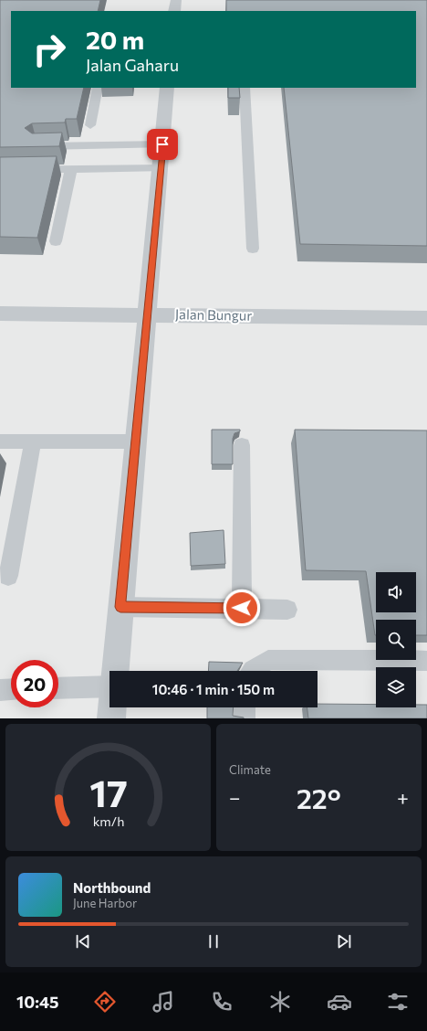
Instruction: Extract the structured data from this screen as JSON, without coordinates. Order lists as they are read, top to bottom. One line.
{"streets":{"street":["Jalan Bungur"]},"page":{"turn":["20 m","Jalan Gaharu"],"limit":"20","trip":"10:46 · 1 min · 150 m","tile":"Climate","heat":["−","22°","+"],"song":["Northbound","June Harbor"],"tabs":"10:45","gauge":["17","km/h"]}}
